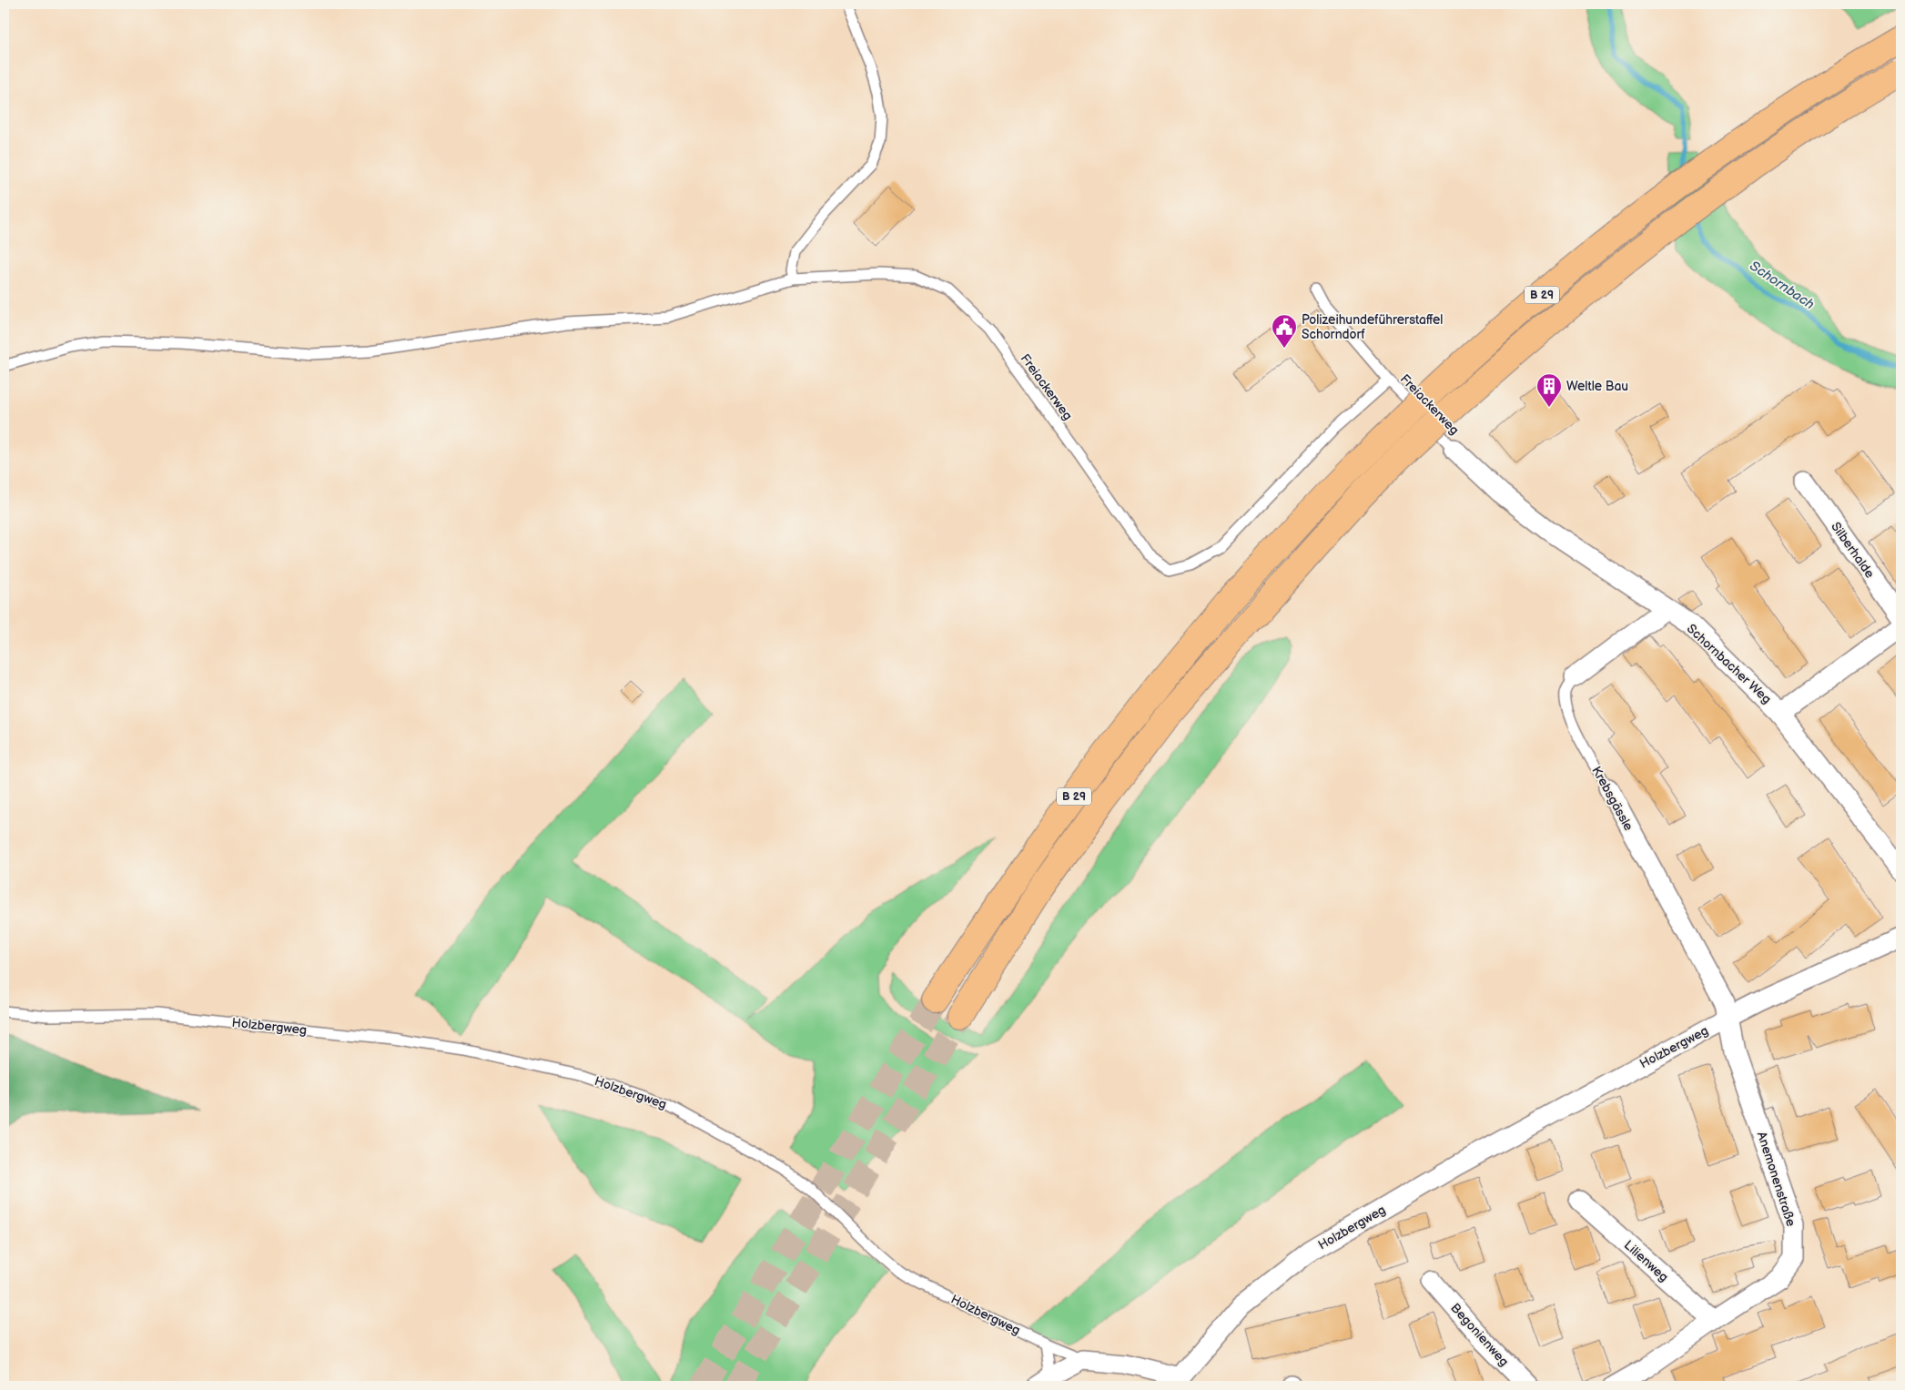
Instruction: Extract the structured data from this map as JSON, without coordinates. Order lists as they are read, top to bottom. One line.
{"streets":{"highway":["B 29"],"street":["Silberhalde","Schornbacher Weg","Krebsgässle","Holzbergweg","Anemonenstraße","Lilienweg","Begonienweg"],"lane":["Freiackerweg"]},"crossings":[["Freiackerweg","Schornbacher Weg"],["Schornbacher Weg","Krebsgässle"],["Krebsgässle","Holzbergweg"],["Krebsgässle","Anemonenstraße"],["Holzbergweg","Anemonenstraße"],["Anemonenstraße","Lilienweg"]],"water":["Schornbach"],"places":{"public building":["Polizeihundeführerstaffel Schorndorf"],"building":["Weltle Bau"]}}
